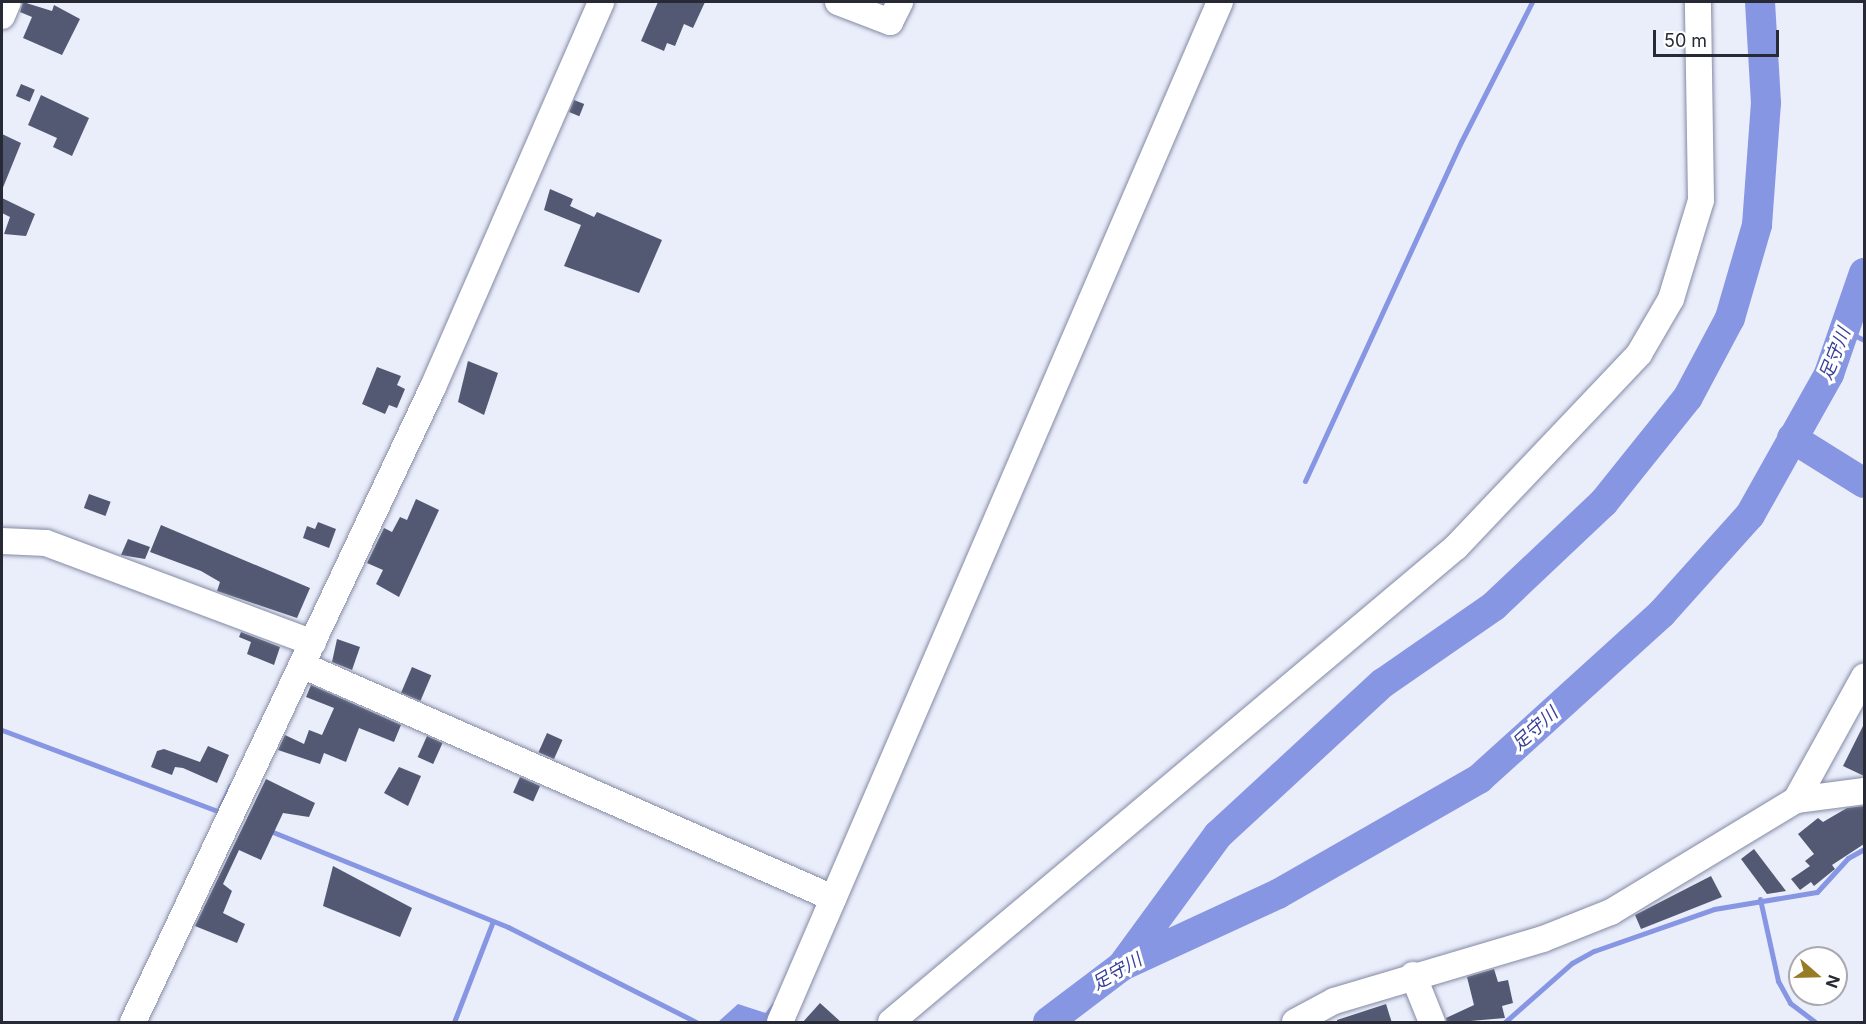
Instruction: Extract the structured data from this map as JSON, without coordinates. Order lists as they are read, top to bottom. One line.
{"water":["足守川"],"scale_bar":"50 m","north":"right"}
